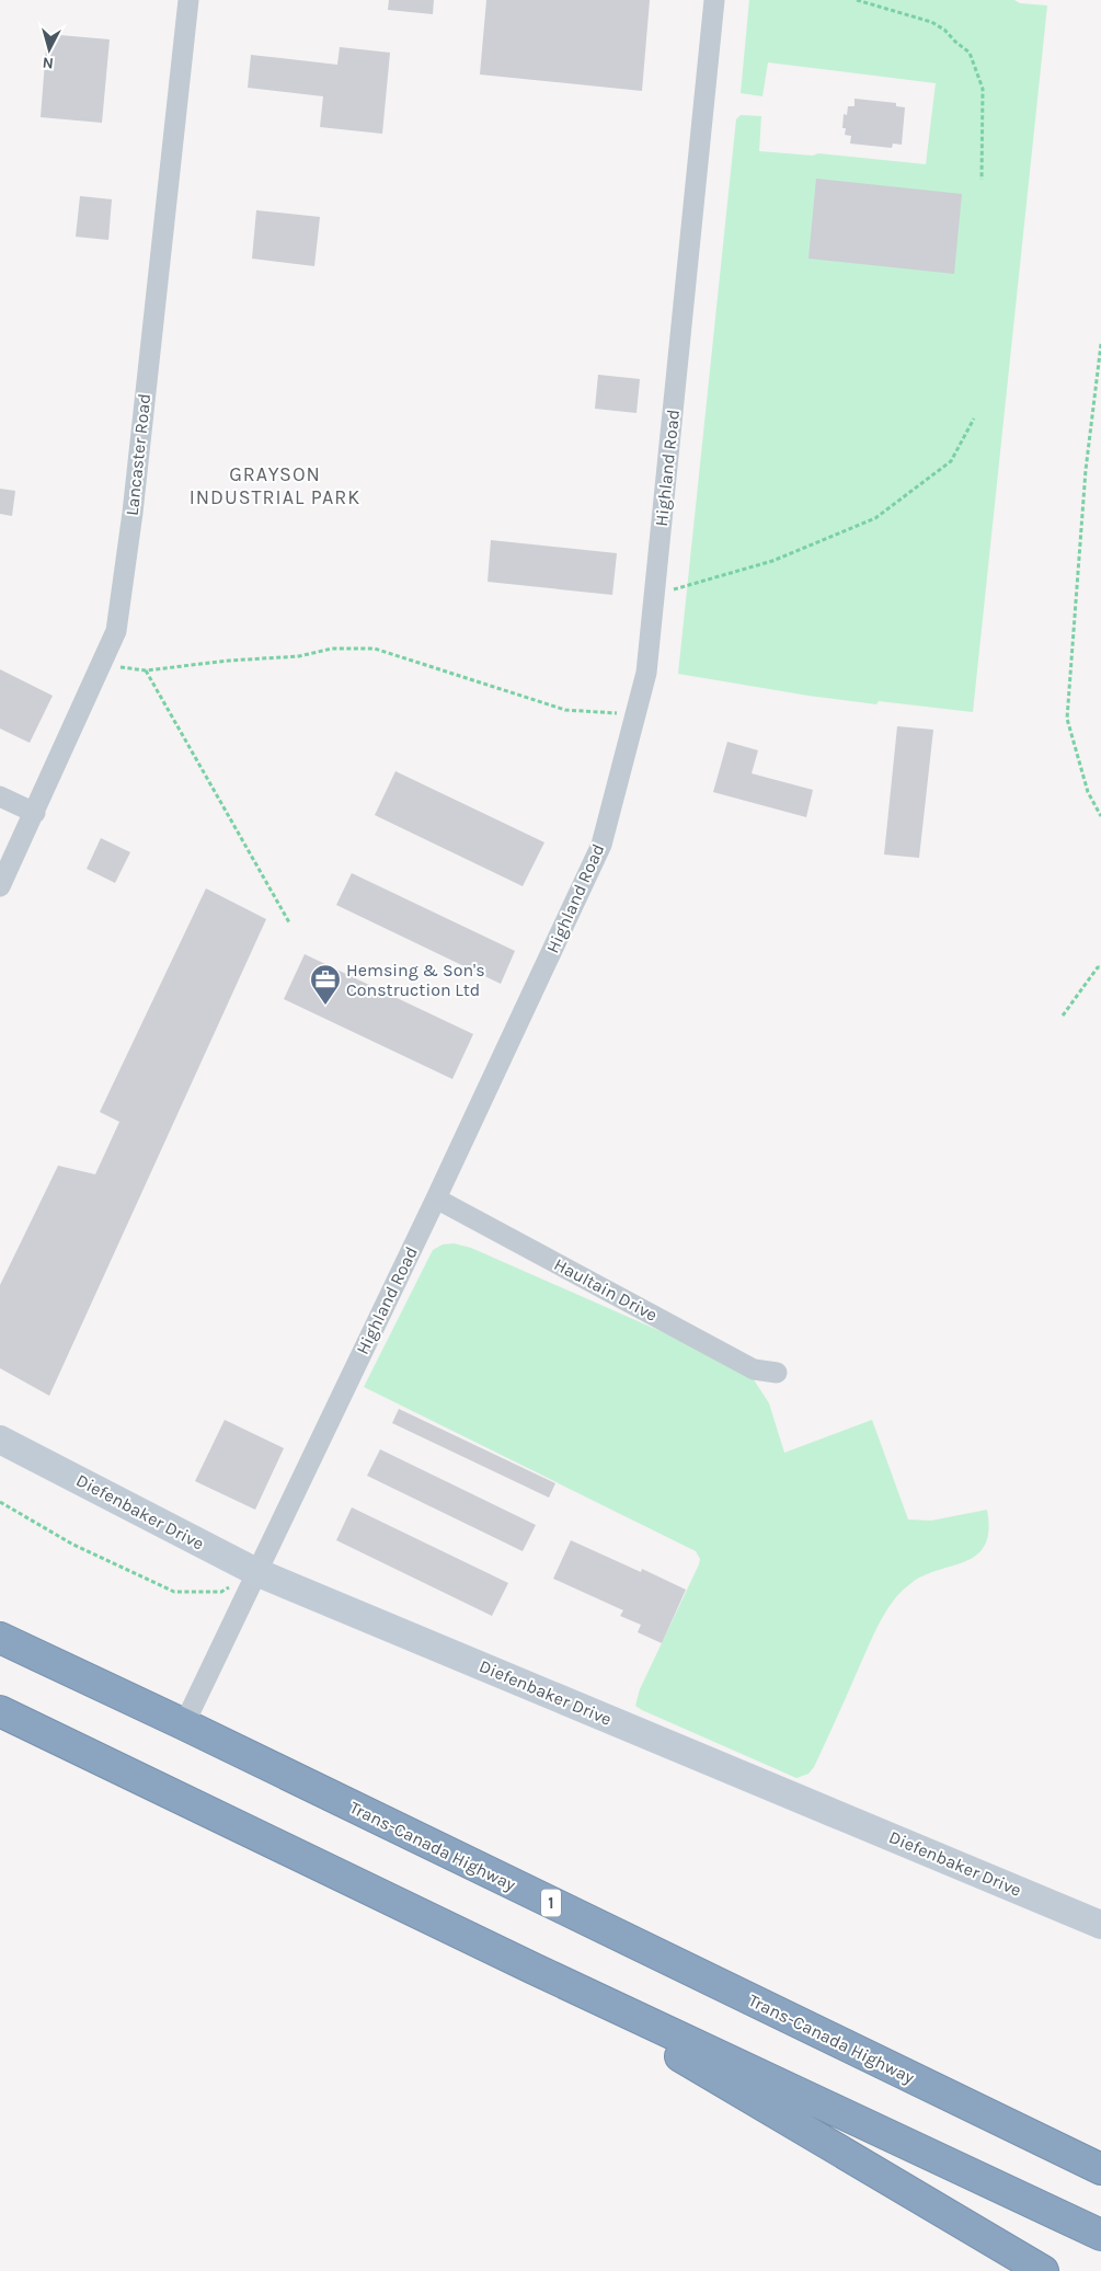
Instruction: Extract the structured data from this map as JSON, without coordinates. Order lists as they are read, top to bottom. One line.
{"streets":{"highway":["Trans-Canada Highway","1"],"street":["Lancaster Road","Highland Road","Haultain Drive","Diefenbaker Drive"]},"crossings":[["Highland Road","Haultain Drive"],["Highland Road","Diefenbaker Drive"],["Highland Road","Trans-Canada Highway"]],"districts":["GRAYSON INDUSTRIAL PARK"],"places":{"office":["Hemsing & Son's Construction Ltd"]},"north":"bottom"}
